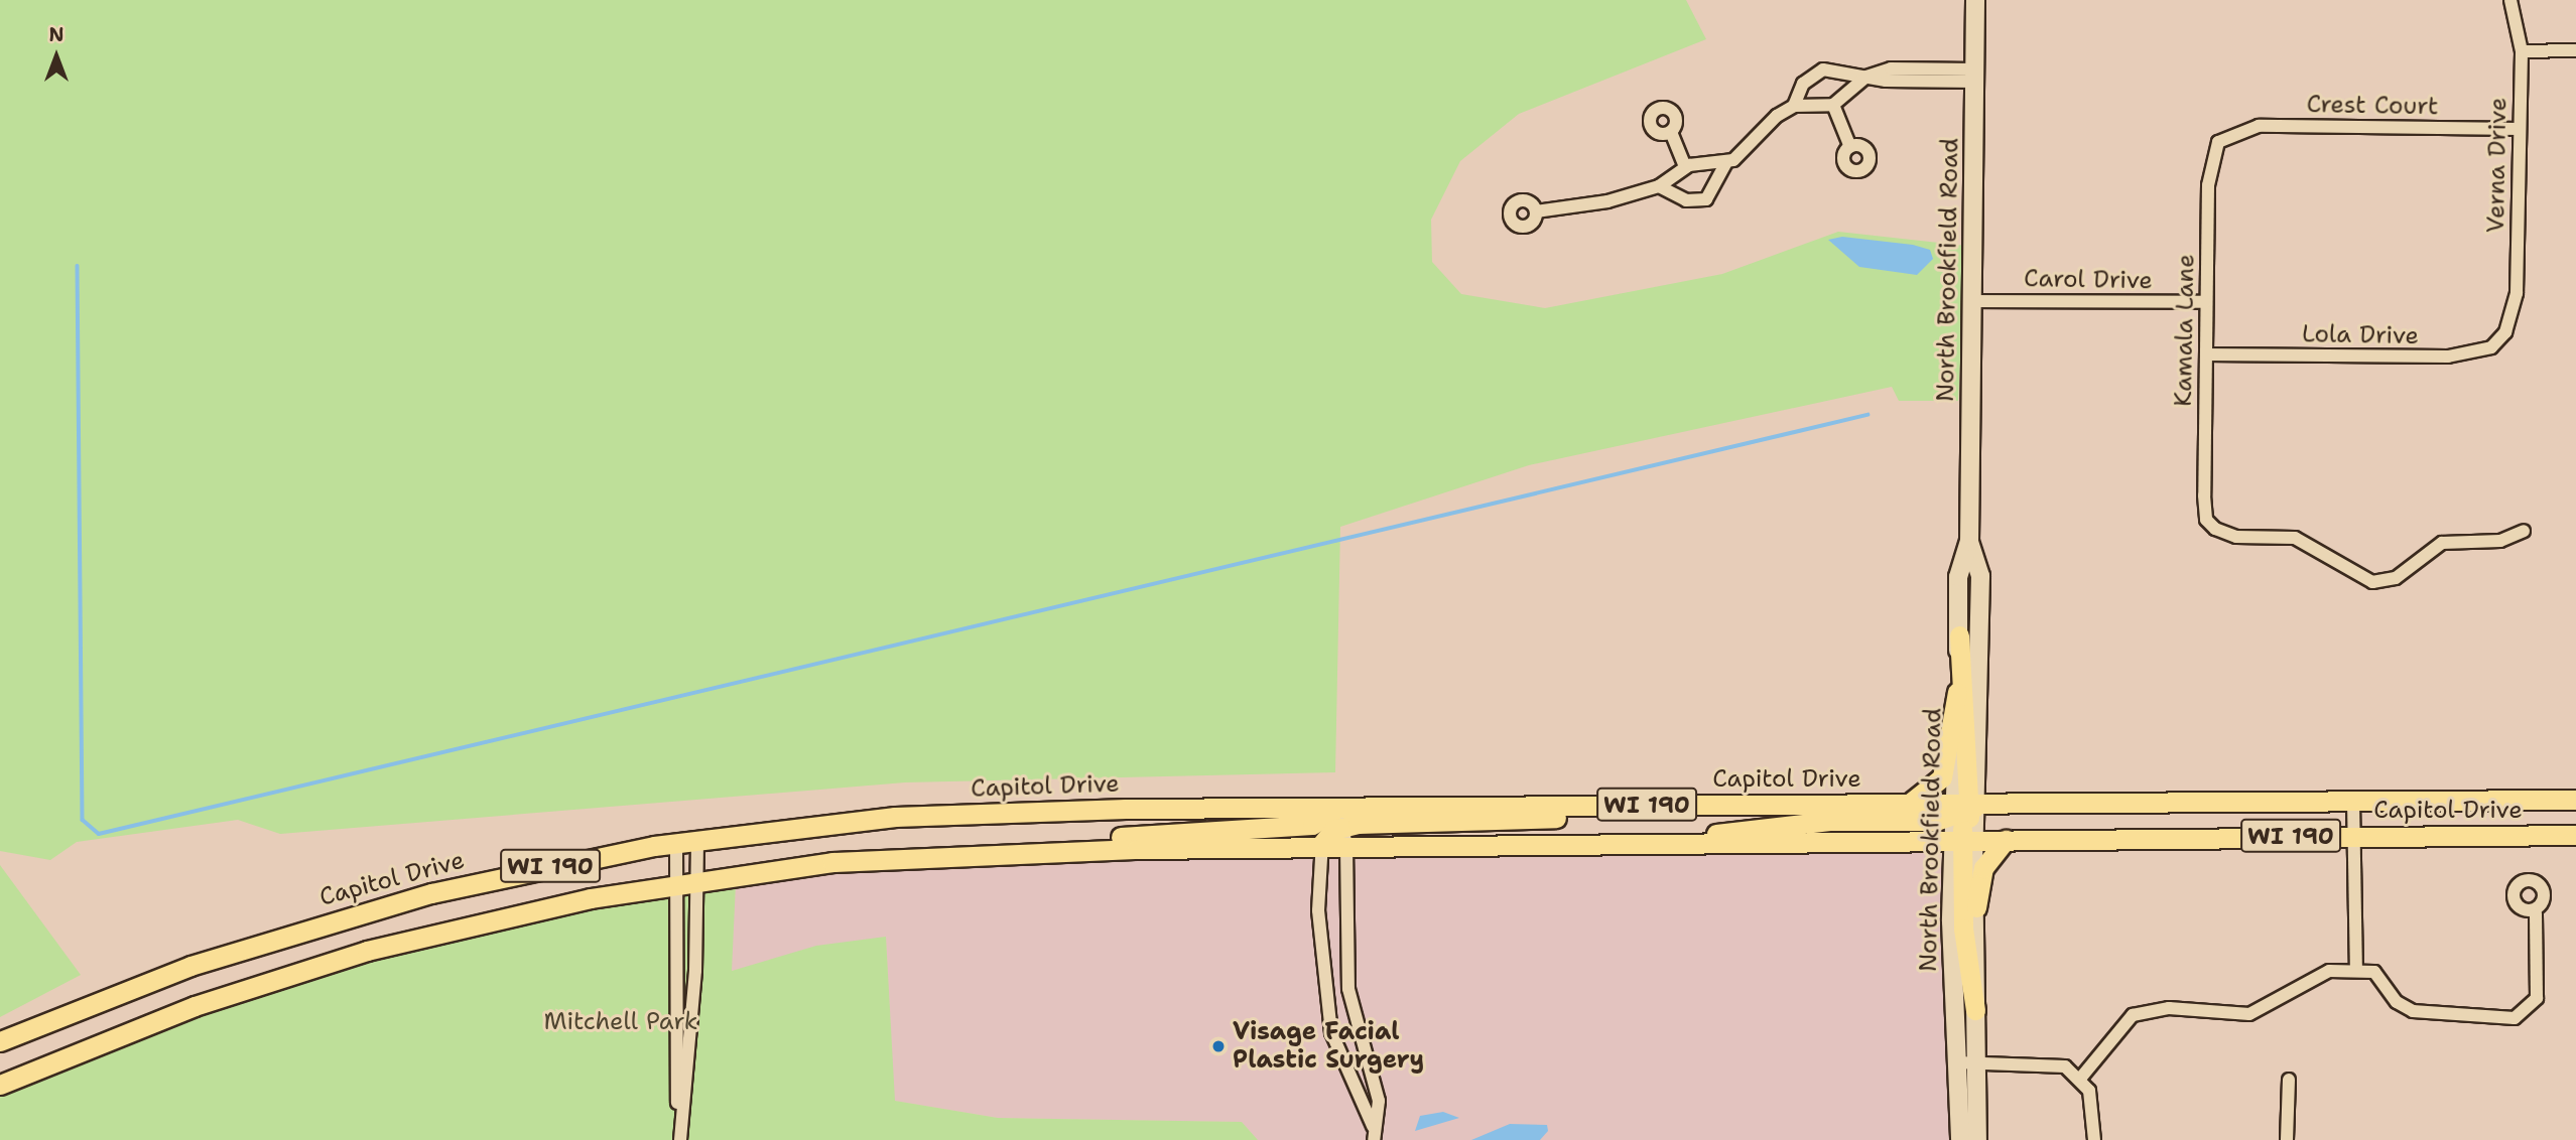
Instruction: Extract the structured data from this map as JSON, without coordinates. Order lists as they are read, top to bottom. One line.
{"streets":{"main road":["Capitol Drive","WI 190"],"street":["Crest Court","Verna Drive","North Brookfield Road","Carol Drive","Kamala Lane","Lola Drive"]},"crossings":[["Crest Court","Verna Drive"],["Crest Court","Kamala Lane"],["Verna Drive","Lola Drive"],["North Brookfield Road","Carol Drive"],["North Brookfield Road","Capitol Drive"],["Carol Drive","Kamala Lane"],["Kamala Lane","Lola Drive"],["Capitol Drive","WI 190"]],"parks":["Mitchell Park"],"places":["Visage Facial Plastic Surgery"],"north":"top"}
